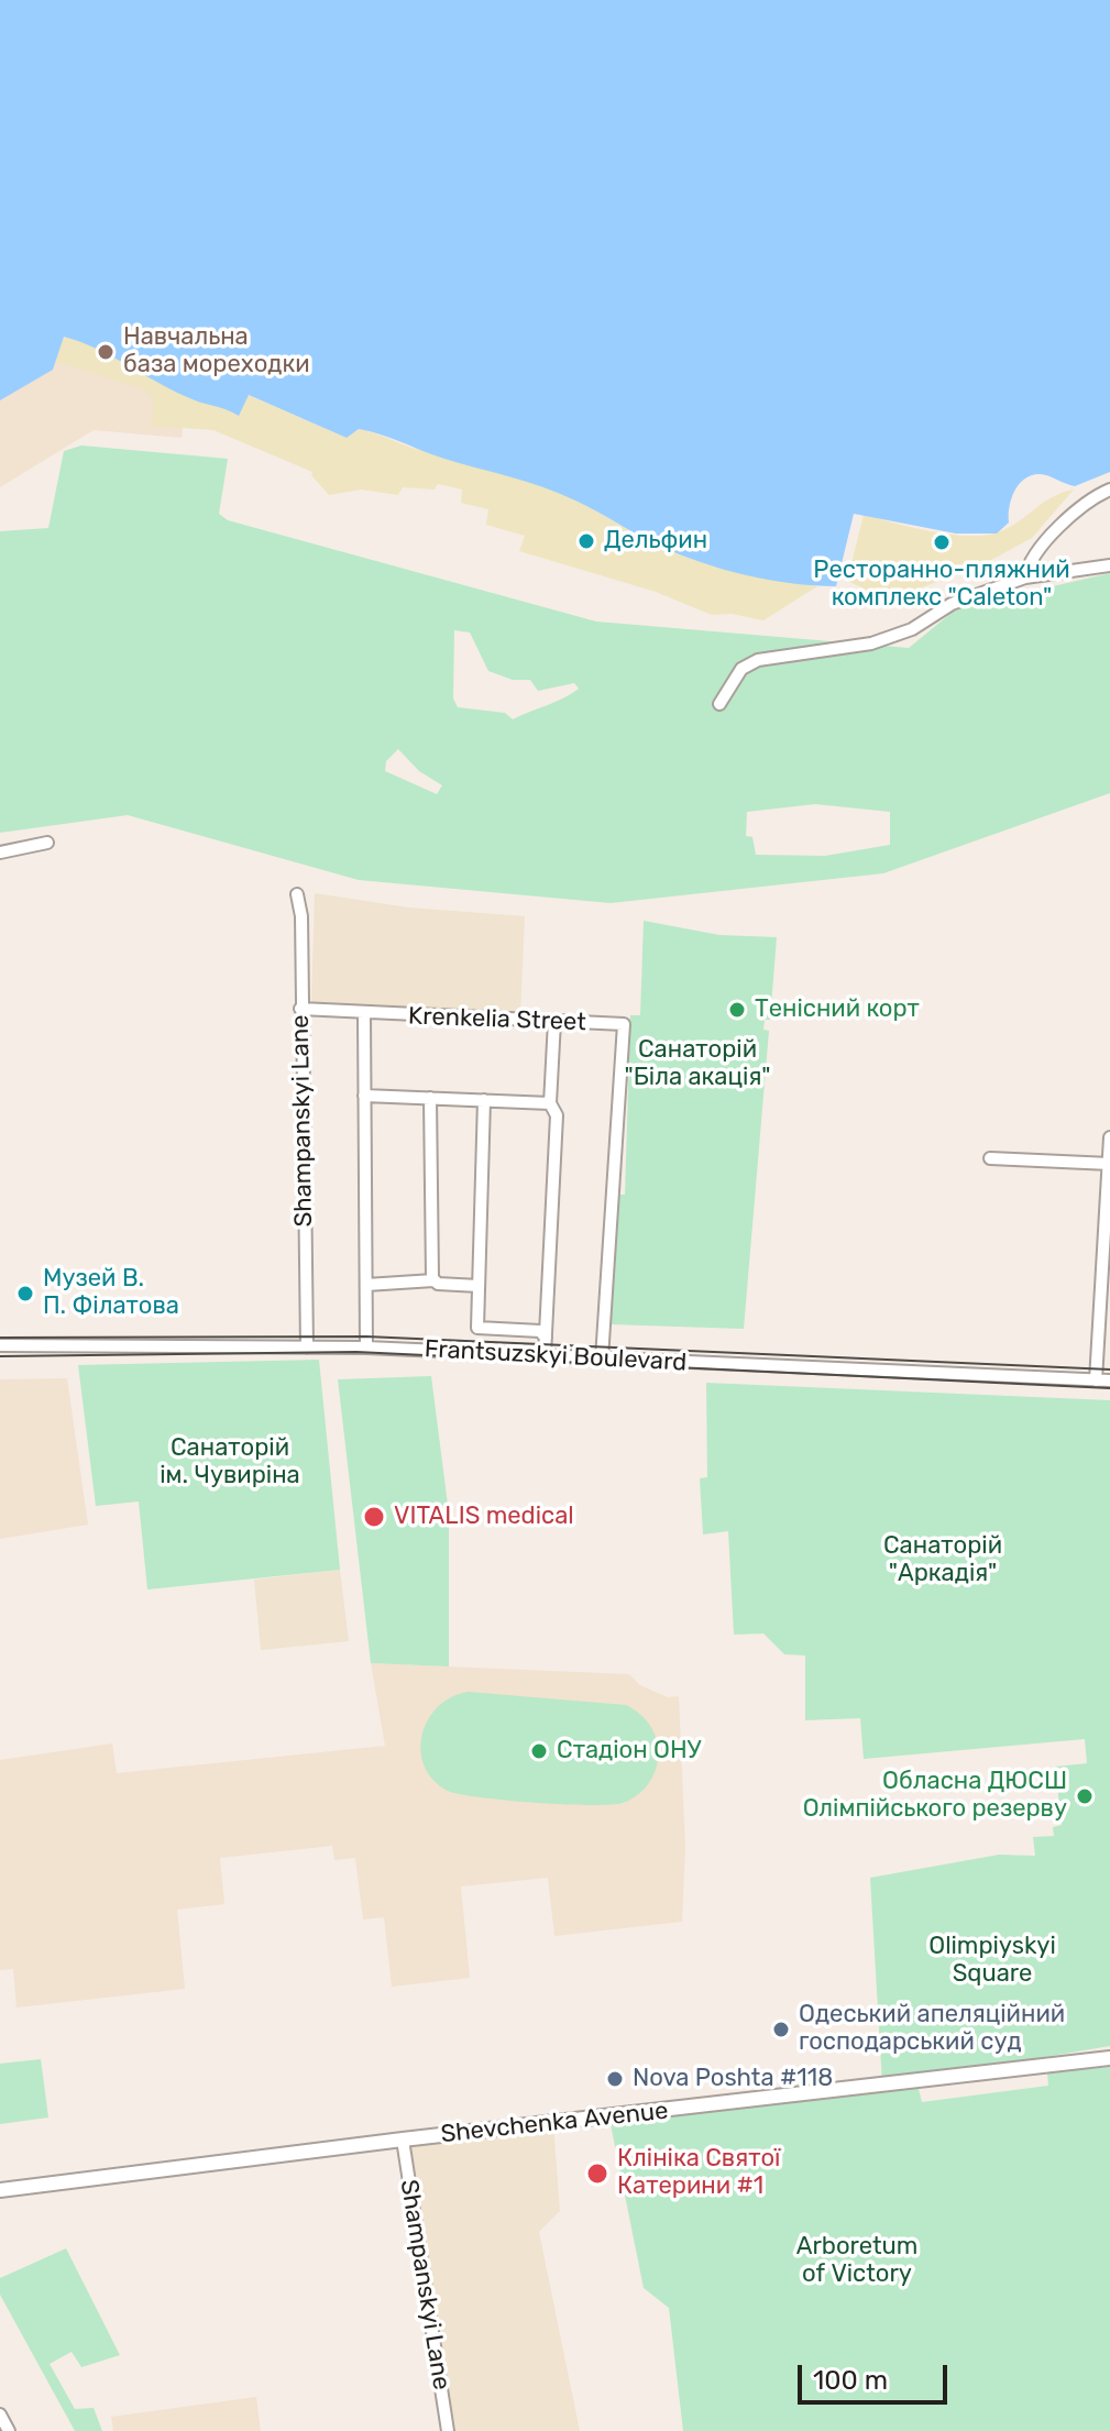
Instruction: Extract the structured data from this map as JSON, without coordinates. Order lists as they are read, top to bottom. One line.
{"streets":{"main road":["Shevchenka Avenue"],"street":["Krenkelia Street","Shampanskyi Lane","Frantsuzskyi Boulevard"]},"crossings":[["Krenkelia Street","Shampanskyi Lane"],["Krenkelia Street","Frantsuzskyi Boulevard"],["Shampanskyi Lane","Frantsuzskyi Boulevard"],["Shampanskyi Lane","Shevchenka Avenue"]],"parks":["Санаторій \"Біла акація\"","Санаторій ім. Чувиріна","Санаторій \"Аркадія\"","Olimpiyskyi Square","Arboretum of Victory"],"places":["Навчальна база мореходки","Дельфин","Ресторанно-пляжний комплекс \"Caleton\"","Тенісний корт","Музей В. П. Філатова","VITALIS medical","Стадіон ОНУ","Обласна ДЮСШ Олімпійського резерву","Одеський апеляційний господарський суд","Nova Poshta #118","Клініка Святої Катерини #1"],"scale_bar":"100 m"}
